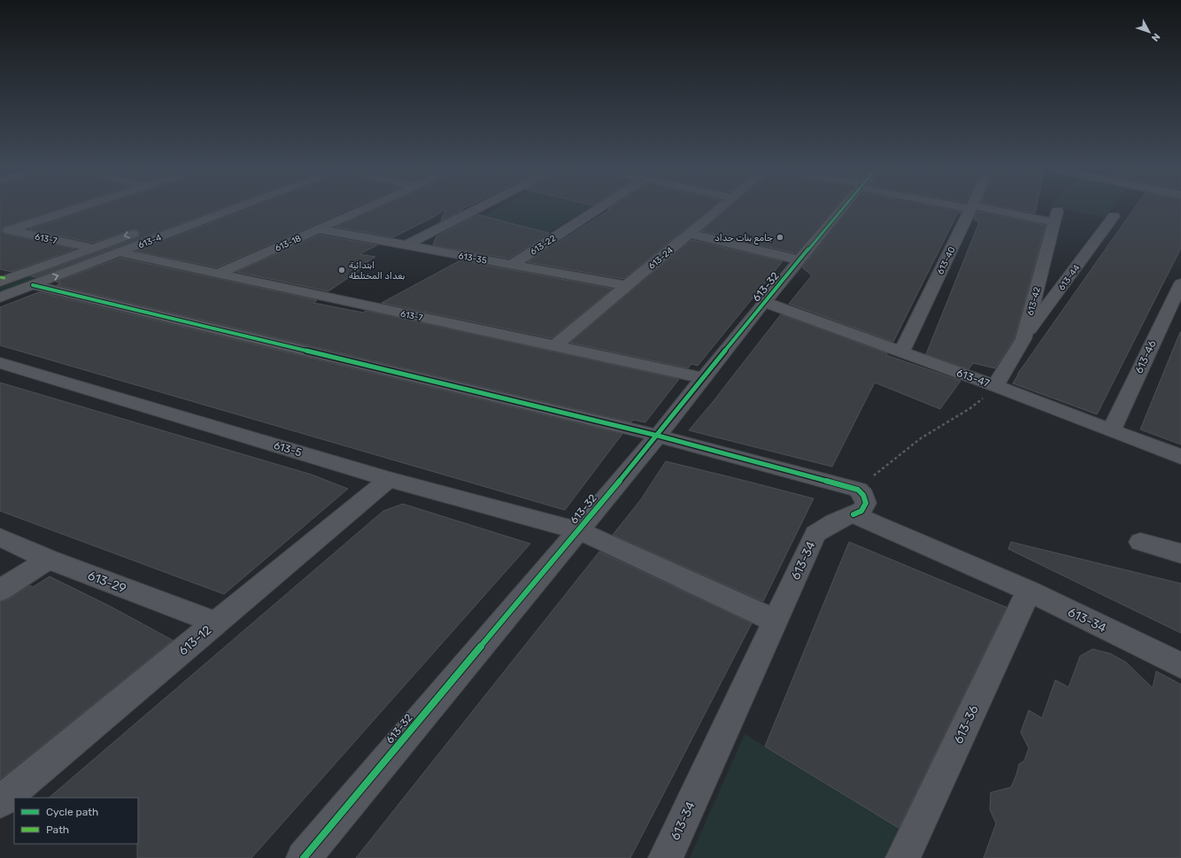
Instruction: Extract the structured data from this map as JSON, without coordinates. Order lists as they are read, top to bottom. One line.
{"streets":{"street":["613-7","613-4","613-18","613-22","613-35","613-24","613-40","613-44","613-32","613-42","613-46","613-47","613-5","613-34","613-29","613-12","613-36"]},"crossings":[["613-7","613-4"],["613-7","613-18"],["613-7","613-24"],["613-7","613-32"],["613-18","613-35"],["613-22","613-35"],["613-35","613-24"],["613-40","613-47"],["613-44","613-42"],["613-32","613-47"],["613-32","613-5"],["613-42","613-47"],["613-46","613-47"],["613-5","613-34"],["613-5","613-12"],["613-34","613-36"],["613-29","613-12"]],"places":["جامع بنات حداد","ابتدائية بغداد المختلطة"],"legend":["Cycle path","Path"],"north":"bottom right"}
